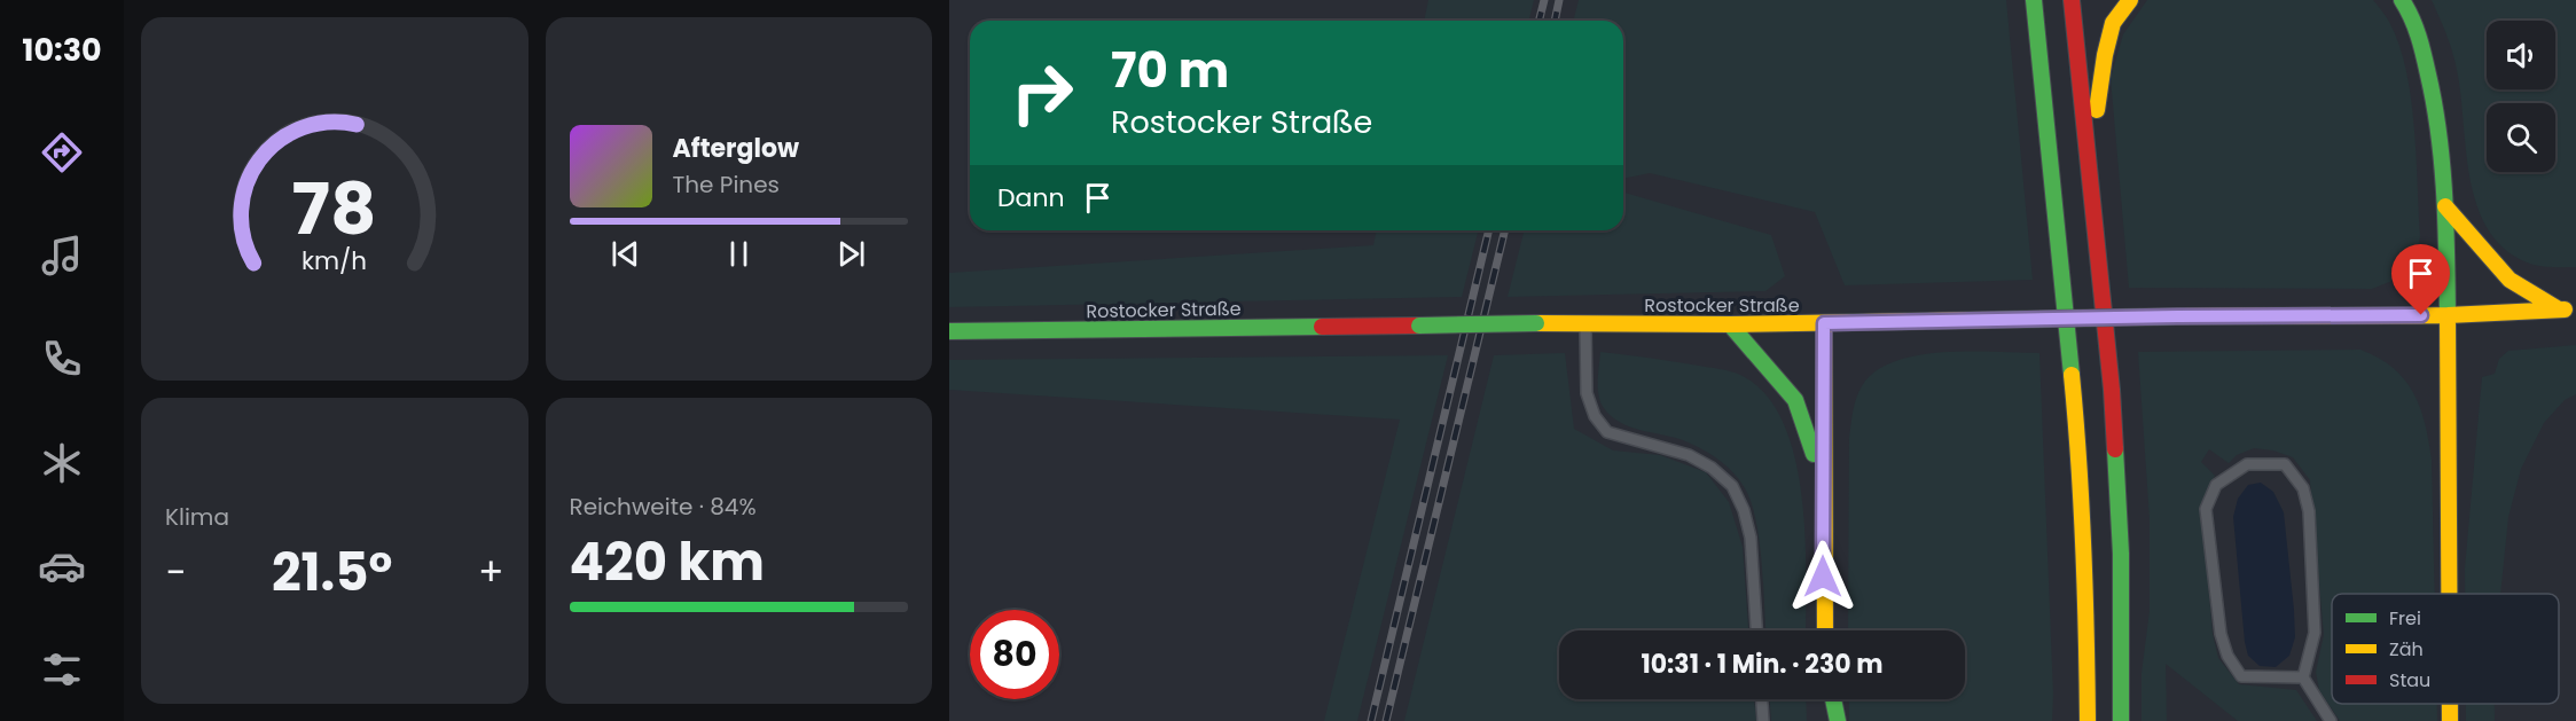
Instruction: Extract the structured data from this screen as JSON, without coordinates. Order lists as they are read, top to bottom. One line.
{"streets":{"main road":["Rostocker Straße"]},"legend":["Frei","Zäh","Stau"],"page":{"tabs":"10:30","turn":["70 m","Rostocker Straße"],"song":["Afterglow","The Pines"],"then":"Dann","tile":["Klima",["Reichweite · 84%","420 km"]],"heat":["−","21.5°","+"],"limit":"80","trip":"10:31 · 1 Min. · 230 m","gauge":["78","km/h"]}}
